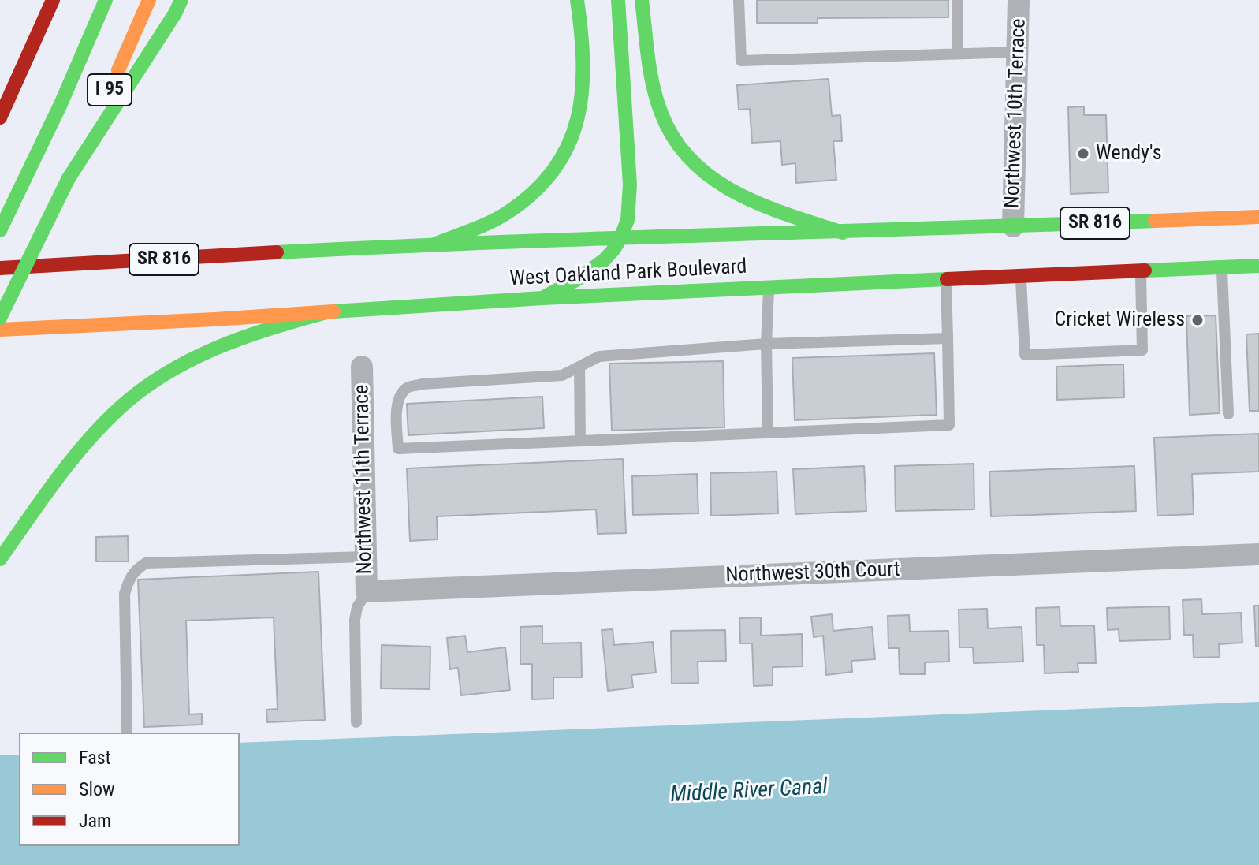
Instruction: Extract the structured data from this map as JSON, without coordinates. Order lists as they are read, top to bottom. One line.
{"streets":{"main road":["I 95","SR 816","West Oakland Park Boulevard"],"street":["Northwest 10th Terrace","Northwest 11th Terrace","Northwest 30th Court"]},"crossings":[["Northwest 10th Terrace","West Oakland Park Boulevard"],["Northwest 11th Terrace","Northwest 30th Court"]],"water":["Middle River Canal"],"places":["Wendy's","Cricket Wireless"],"legend":["Fast","Slow","Jam"]}
